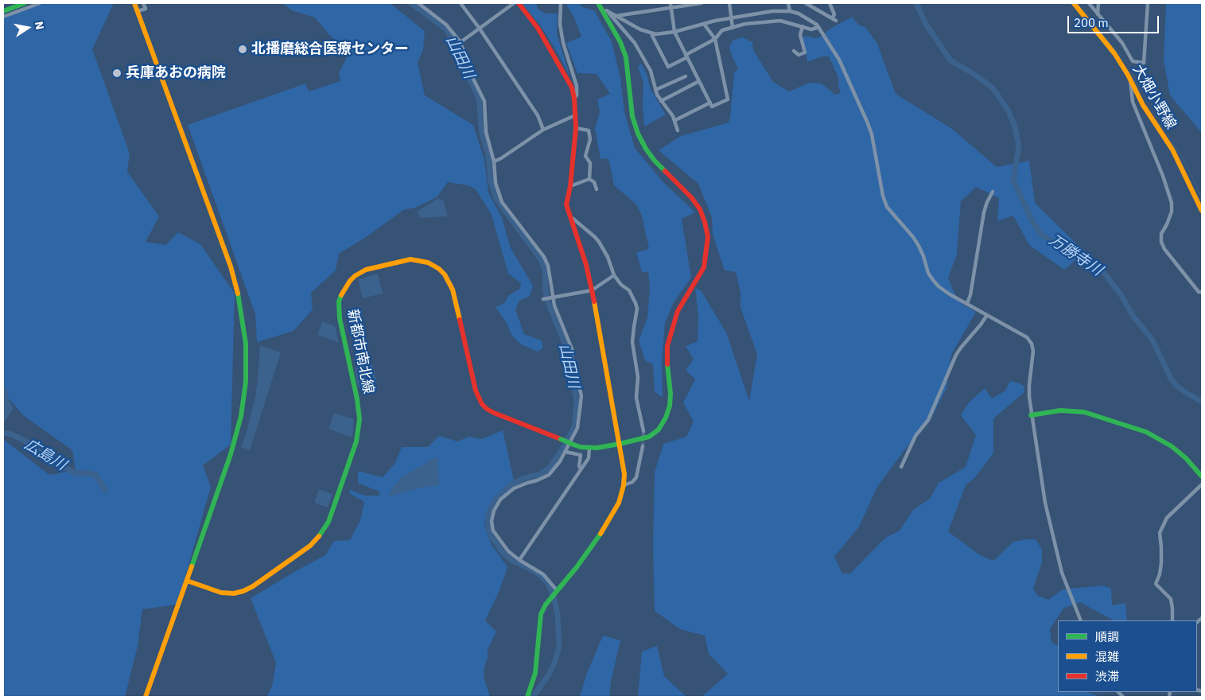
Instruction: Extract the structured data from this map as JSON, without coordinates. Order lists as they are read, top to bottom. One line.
{"streets":{"main road":["大畑小野線","新都市南北線"]},"water":["山田川","万勝寺川","広島川"],"places":["北播磨総合医療センター","兵庫あおの病院"],"legend":["順調","混雑","渋滞"],"scale_bar":"200 m","north":"right"}
